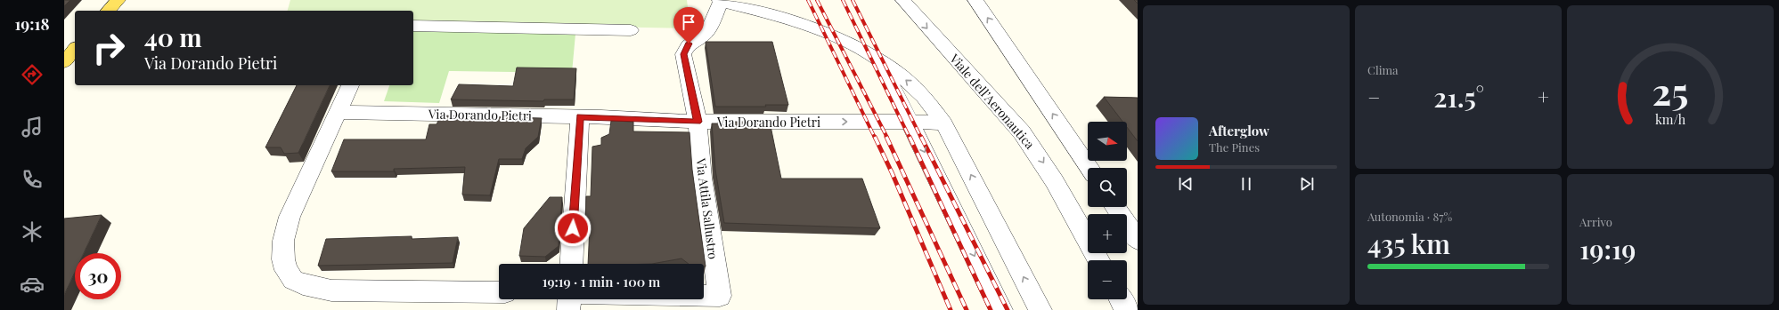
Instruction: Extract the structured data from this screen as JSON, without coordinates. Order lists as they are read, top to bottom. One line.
{"streets":{"street":["Viale dell’Aeronautica","Via Dorando Pietri","Via Attila Sallustro"]},"crossings":[["Via Dorando Pietri","Via Attila Sallustro"]],"north":"right","page":{"tabs":"19:18","tile":["Clima",["Autonomia · 87%","435 km"],["Arrivo","19:19"]],"turn":["40 m","Via Dorando Pietri"],"heat":["−","21.5°","+"],"song":["Afterglow","The Pines"],"map_buttons":["+","−"],"limit":"30","trip":"19:19 · 1 min · 100 m","gauge":["25","km/h"]}}
